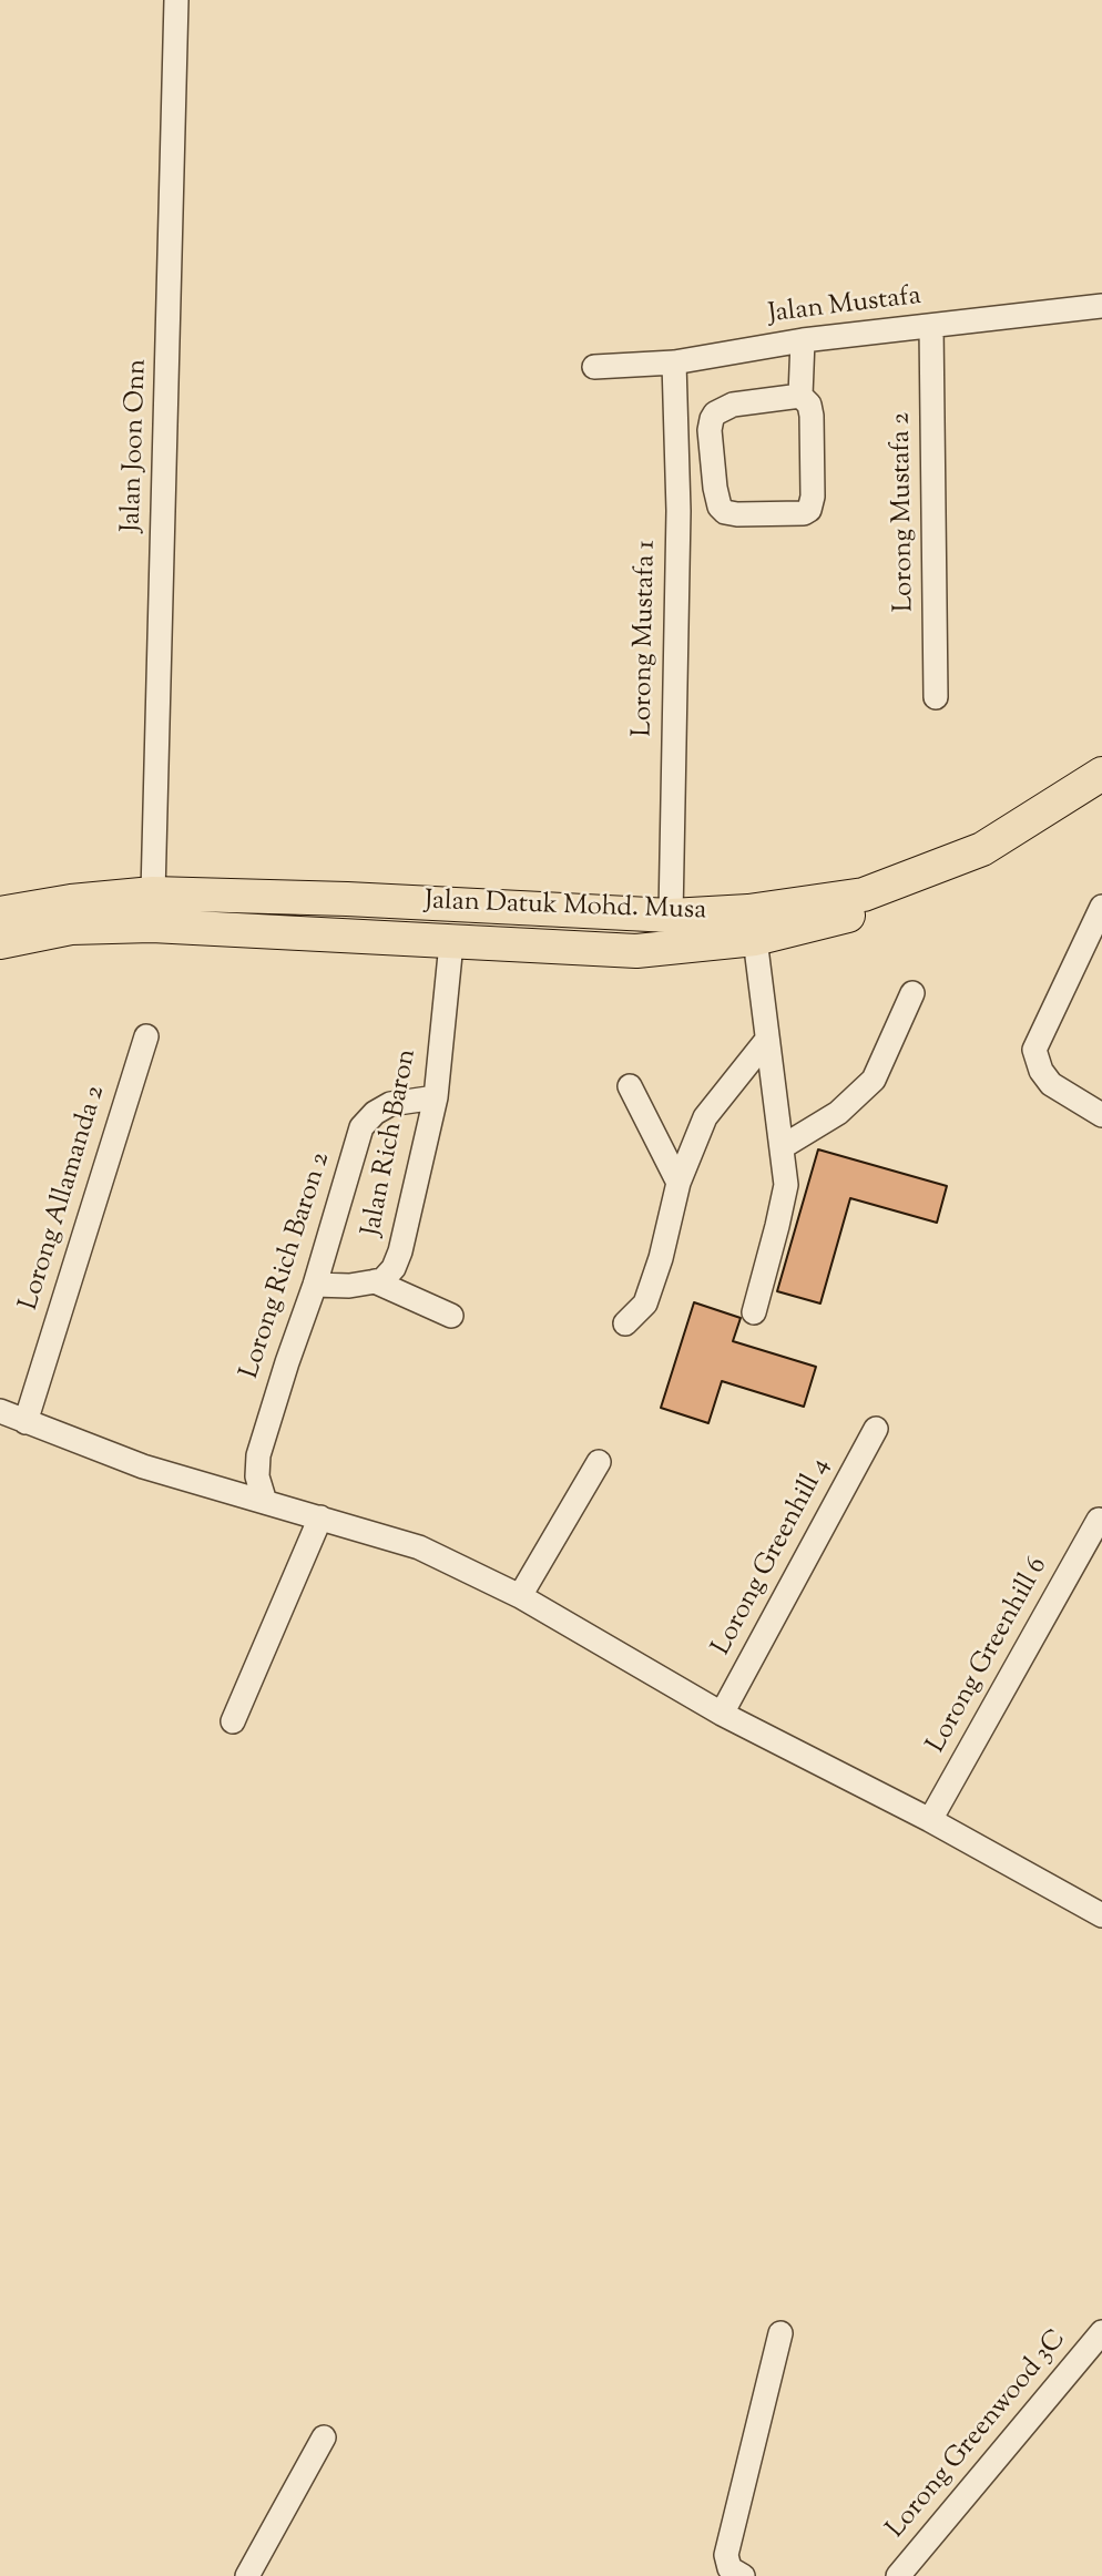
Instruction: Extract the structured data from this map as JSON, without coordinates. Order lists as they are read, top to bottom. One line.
{"streets":{"highway":["Jalan Datuk Mohd. Musa"],"street":["Jalan Mustafa","Jalan Joon Onn","Lorong Mustafa 2","Lorong Mustafa 1","Jalan Rich Baron","Lorong Allamanda 2","Lorong Rich Baron 2","Lorong Greenhill 4","Lorong Greenhill 6","Lorong Greenwood 3C"]},"crossings":[["Jalan Mustafa","Lorong Mustafa 2"],["Jalan Mustafa","Lorong Mustafa 1"],["Jalan Joon Onn","Jalan Datuk Mohd. Musa"],["Lorong Mustafa 1","Jalan Datuk Mohd. Musa"],["Jalan Datuk Mohd. Musa","Jalan Rich Baron"],["Jalan Rich Baron","Lorong Rich Baron 2"]]}
